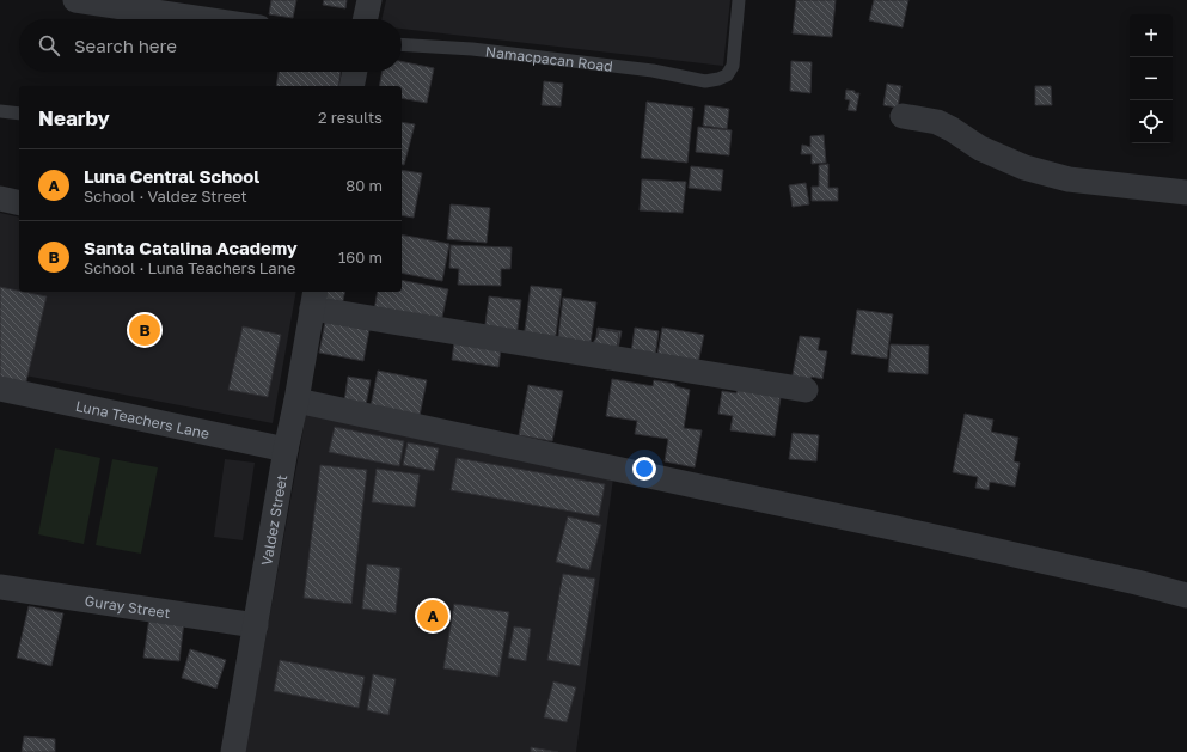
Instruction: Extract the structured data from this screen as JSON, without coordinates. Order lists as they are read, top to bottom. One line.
{"streets":{"street":["Luna Teachers Lane","Valdez Street","Guray Street"],"lane":["Namacpacan Road"]},"crossings":[["Luna Teachers Lane","Valdez Street"],["Valdez Street","Guray Street"]],"page":{"map_buttons":["+","−"],"search":"Search here","heading":["Nearby","2 results"],"list":[{"mark":"A","name":"Luna Central School","note":"School · Valdez Street","value":"80 m"},{"mark":"B","name":"Santa Catalina Academy","note":"School · Luna Teachers Lane","value":"160 m"}],"pins":["B","A"]}}
